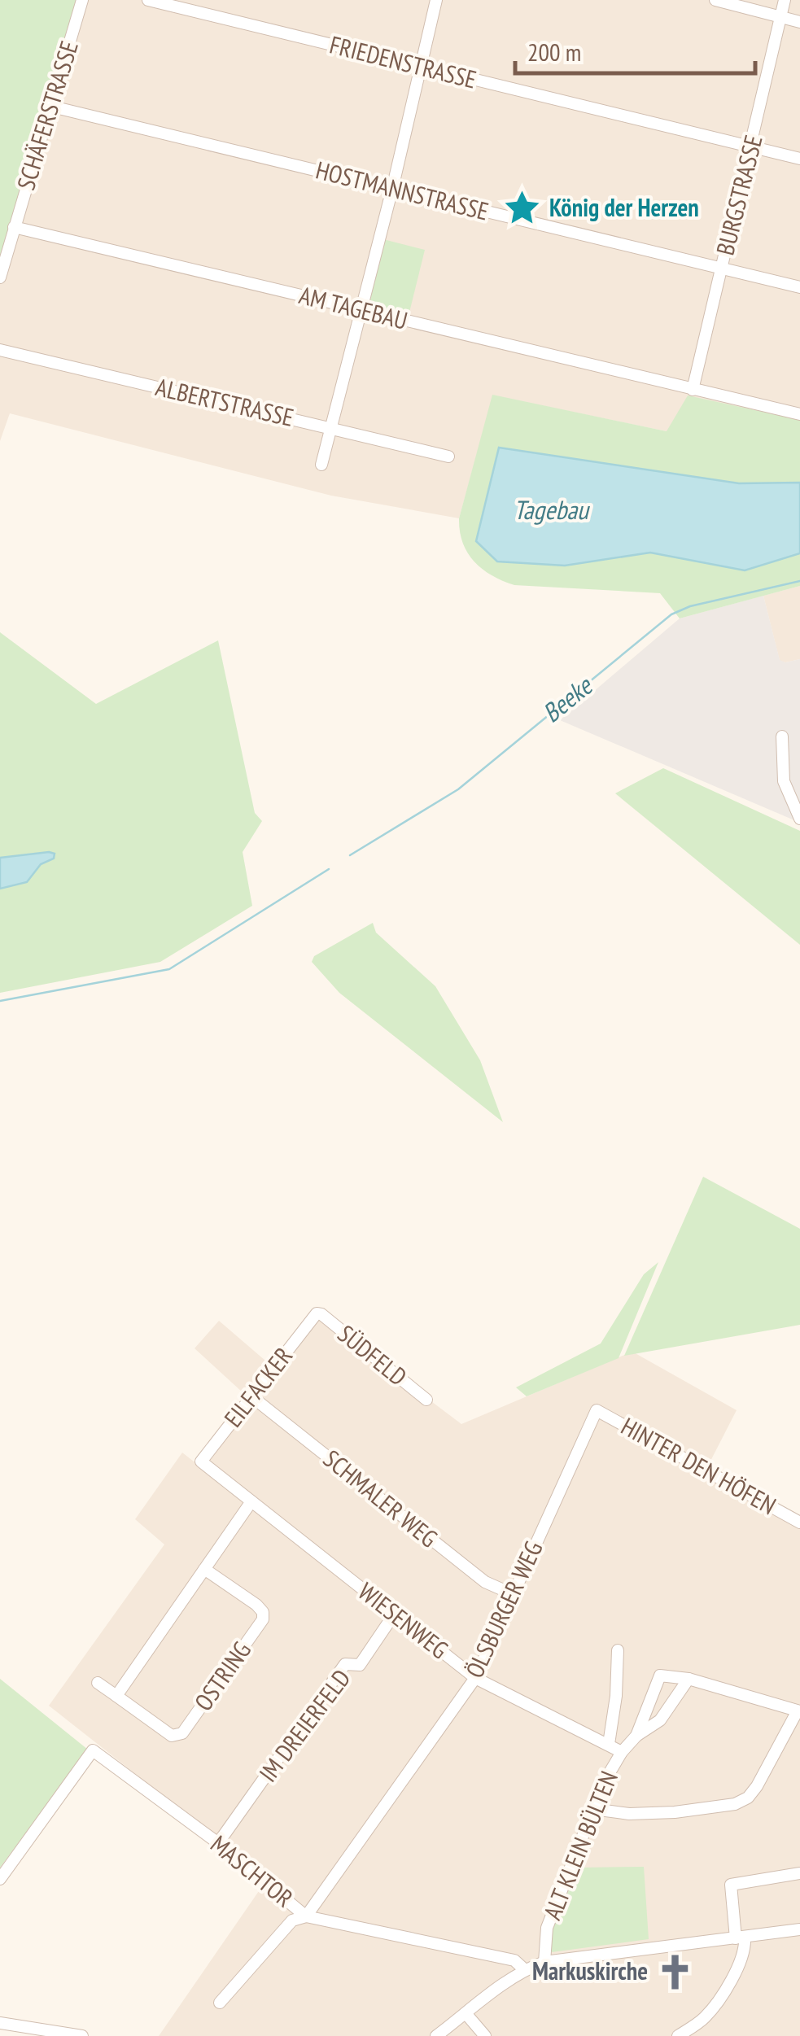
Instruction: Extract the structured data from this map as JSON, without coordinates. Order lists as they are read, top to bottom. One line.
{"streets":{"street":["FRIEDENSTRASSE","SCHÄFERSTRASSE","HOSTMANNSTRASSE","BURGSTRASSE","AM TAGEBAU","ALBERTSTRASSE","SÜDFELD","EILFACKER","HINTER DEN HÖFEN","SCHMALER WEG","ÖLSBURGER WEG","WIESENWEG","OSTRING","IM DREIERFELD","ALT KLEIN BÜLTEN","MASCHTOR"]},"crossings":[["FRIEDENSTRASSE","BURGSTRASSE"],["SCHÄFERSTRASSE","HOSTMANNSTRASSE"],["SCHÄFERSTRASSE","AM TAGEBAU"],["HOSTMANNSTRASSE","BURGSTRASSE"],["BURGSTRASSE","AM TAGEBAU"],["SÜDFELD","EILFACKER"],["EILFACKER","SCHMALER WEG"],["EILFACKER","WIESENWEG"],["HINTER DEN HÖFEN","ÖLSBURGER WEG"],["SCHMALER WEG","ÖLSBURGER WEG"],["ÖLSBURGER WEG","WIESENWEG"],["ÖLSBURGER WEG","MASCHTOR"],["WIESENWEG","IM DREIERFELD"],["WIESENWEG","ALT KLEIN BÜLTEN"],["IM DREIERFELD","MASCHTOR"]],"water":["Tagebau","Beeke"],"places":{"place":["König der Herzen"],"church":["Markuskirche"]},"scale_bar":"200 m"}
